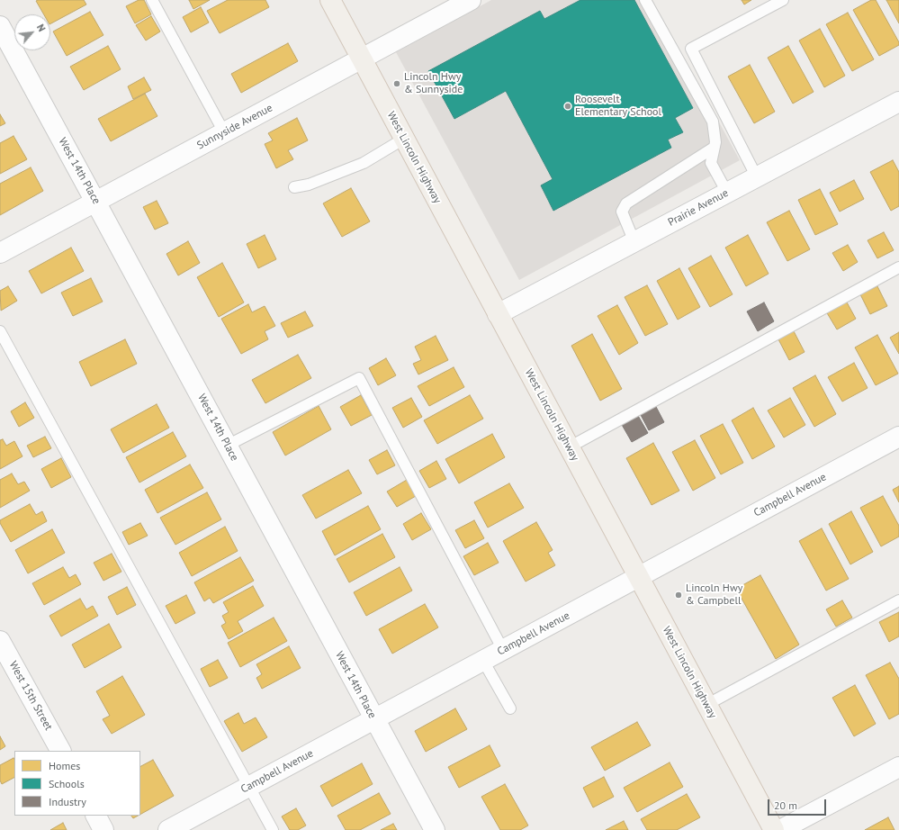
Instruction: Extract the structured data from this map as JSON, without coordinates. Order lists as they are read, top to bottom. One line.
{"streets":{"main road":["West Lincoln Highway"],"street":["Sunnyside Avenue","West 14th Place","Prairie Avenue","Campbell Avenue","West 15th Street"]},"crossings":[["Sunnyside Avenue","West Lincoln Highway"],["Sunnyside Avenue","West 14th Place"],["West Lincoln Highway","Prairie Avenue"],["West Lincoln Highway","Campbell Avenue"],["West 14th Place","Campbell Avenue"]],"places":["Lincoln Hwy & Sunnyside","Roosevelt Elementary School","Lincoln Hwy & Campbell"],"legend":["Homes","Schools","Industry"],"scale_bar":"20 m","north":"top right"}
